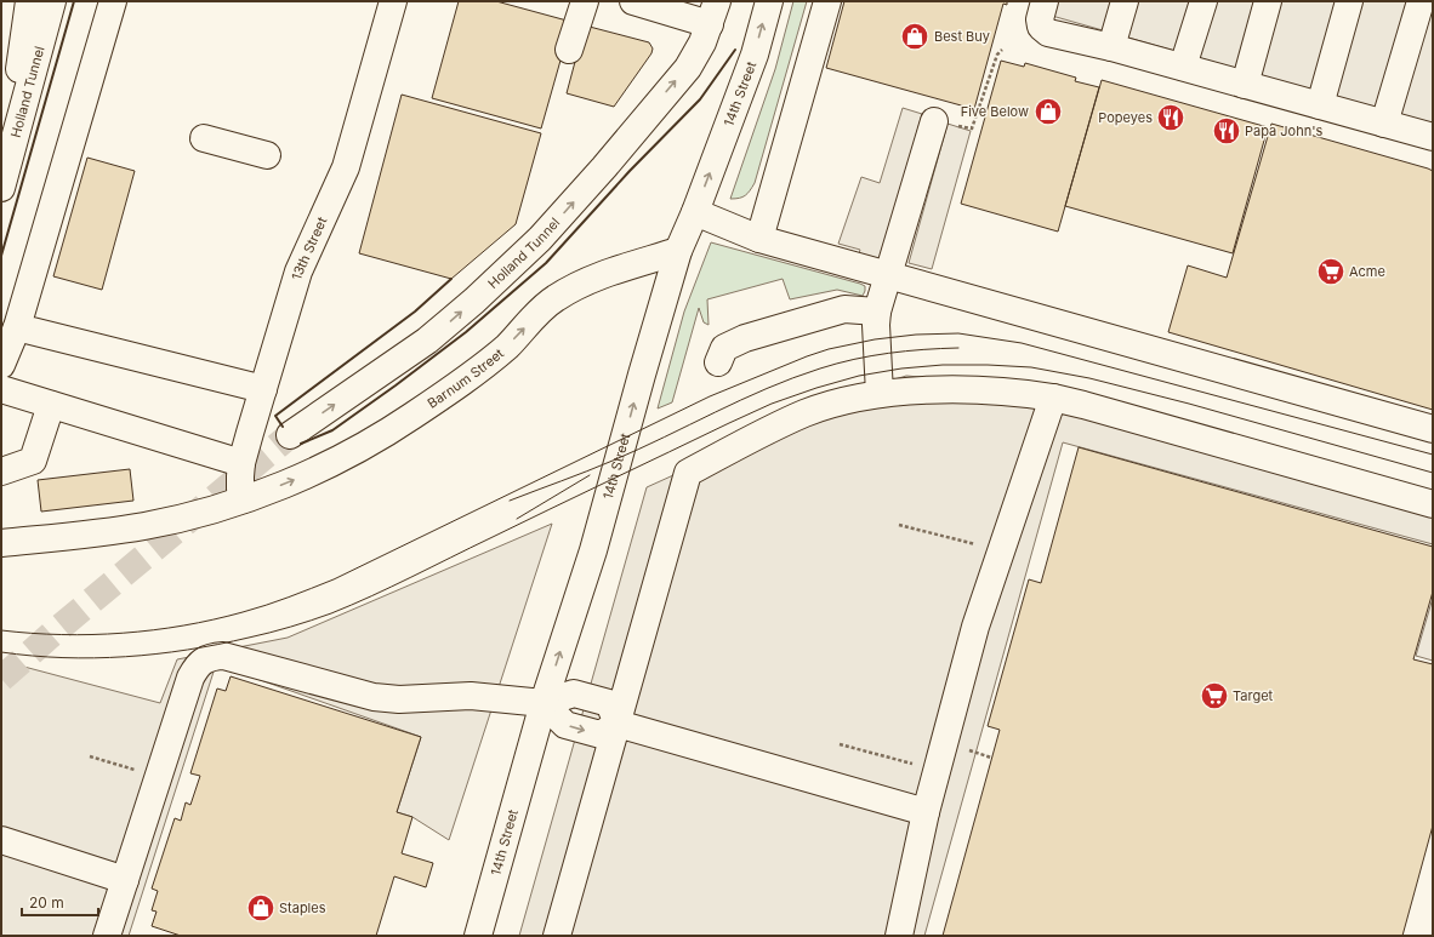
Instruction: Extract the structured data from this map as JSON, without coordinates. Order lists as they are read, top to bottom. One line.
{"streets":{"main road":["Holland Tunnel","14th Street","13th Street","Barnum Street"]},"crossings":[["14th Street","Barnum Street"],["13th Street","Barnum Street"]],"one_way":["Holland Tunnel","Barnum Street"],"places":{"shop":["Best Buy","Five Below","Staples"],"restaurant":["Popeyes","Papa John's"],"supermarket":["Acme","Target"]},"scale_bar":"20 m"}
